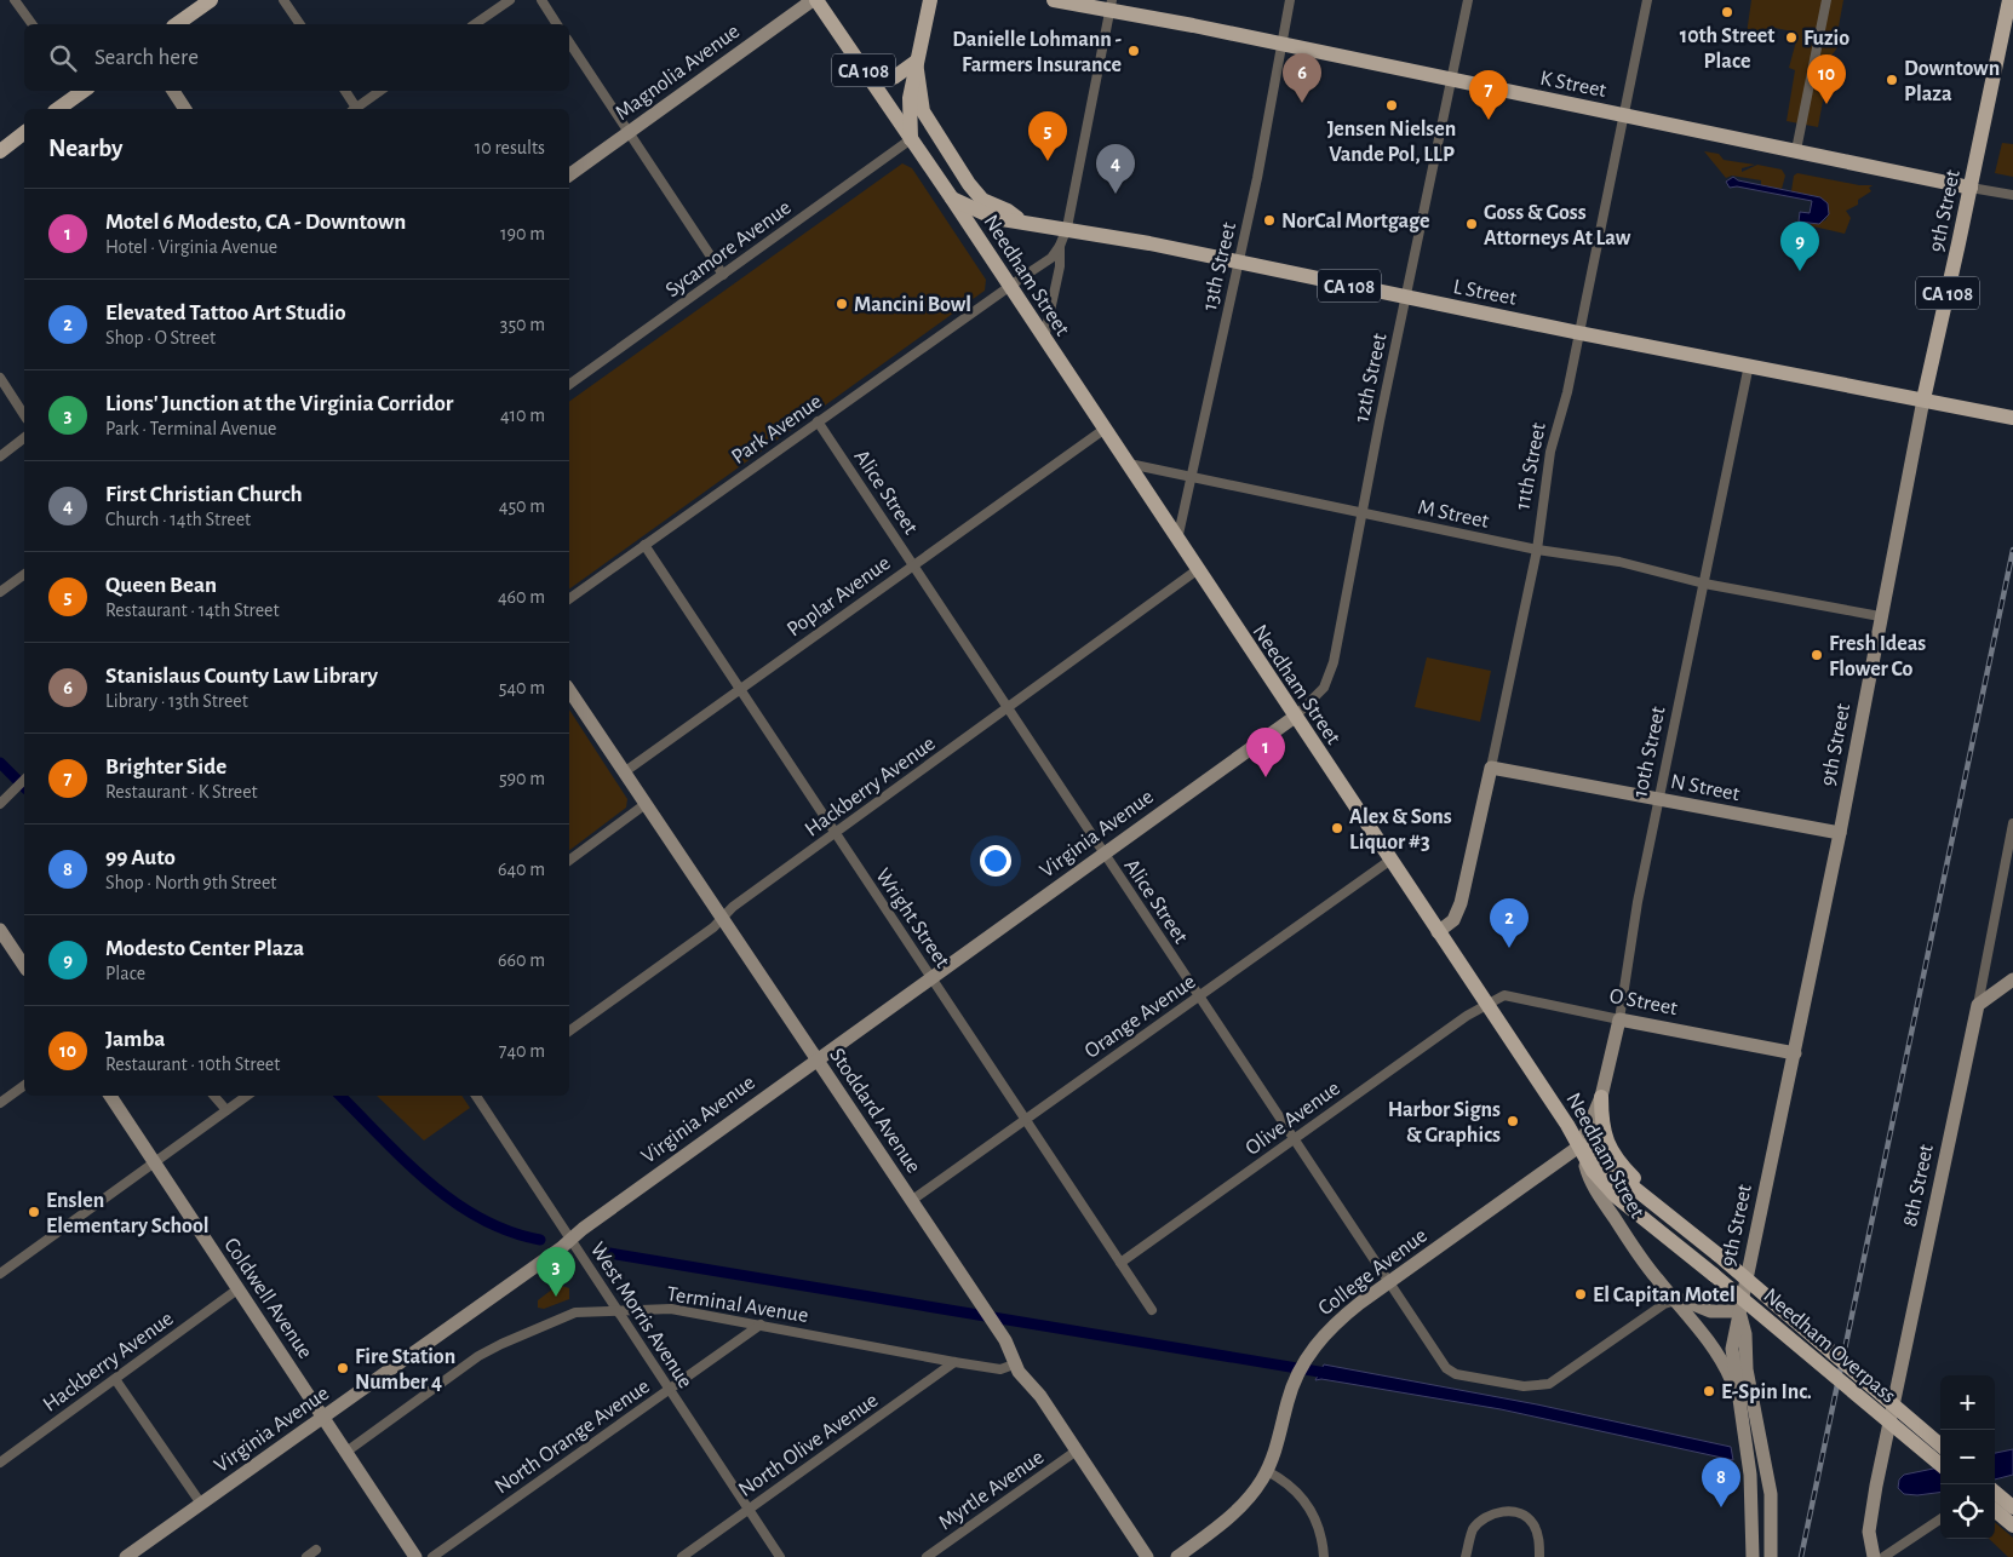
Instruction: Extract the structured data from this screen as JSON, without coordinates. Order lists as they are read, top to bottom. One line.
{"streets":{"main road":["CA 108","K Street","9th Street","Needham Street","L Street","Needham Overpass"],"street":["Magnolia Avenue","Sycamore Avenue","13th Street","12th Street","Park Avenue","11th Street","Alice Street","M Street","Poplar Avenue","10th Street","Hackberry Avenue","N Street","Virginia Avenue","Wright Street","O Street","Orange Avenue","Stoddard Avenue","Olive Avenue","8th Street","College Avenue","Coldwell Avenue","Terminal Avenue","West Morris Avenue","North Orange Avenue","North Olive Avenue","Myrtle Avenue"]},"crossings":[["Magnolia Avenue","Needham Street"],["K Street","9th Street"],["K Street","13th Street"],["K Street","12th Street"],["K Street","11th Street"],["9th Street","Needham Street"],["9th Street","L Street"],["9th Street","M Street"],["9th Street","N Street"],["9th Street","O Street"],["Sycamore Avenue","Needham Street"],["13th Street","Needham Street"],["13th Street","L Street"],["13th Street","M Street"],["Needham Street","L Street"],["Needham Street","12th Street"],["Needham Street","Park Avenue"],["Needham Street","11th Street"],["Needham Street","Alice Street"],["Needham Street","M Street"],["Needham Street","Poplar Avenue"],["Needham Street","10th Street"],["Needham Street","Hackberry Avenue"],["Needham Street","Virginia Avenue"],["Needham Street","O Street"],["Needham Street","Orange Avenue"],["Needham Street","Olive Avenue"],["Needham Street","College Avenue"],["Needham Street","Needham Overpass"],["L Street","12th Street"],["L Street","11th Street"],["L Street","10th Street"],["12th Street","M Street"],["12th Street","Virginia Avenue"],["Park Avenue","Alice Street"],["Park Avenue","Wright Street"],["11th Street","M Street"],["11th Street","N Street"],["Alice Street","Poplar Avenue"],["Alice Street","Hackberry Avenue"],["Alice Street","Virginia Avenue"],["Alice Street","Orange Avenue"],["Alice Street","Olive Avenue"],["Alice Street","College Avenue"],["M Street","10th Street"],["Poplar Avenue","Wright Street"],["Poplar Avenue","Stoddard Avenue"],["10th Street","N Street"],["10th Street","O Street"],["10th Street","College Avenue"],["10th Street","Needham Overpass"],["Hackberry Avenue","Wright Street"],["Hackberry Avenue","Stoddard Avenue"],["Hackberry Avenue","Coldwell Avenue"],["Virginia Avenue","Wright Street"],["Virginia Avenue","Stoddard Avenue"],["Virginia Avenue","Coldwell Avenue"],["Virginia Avenue","West Morris Avenue"],["Wright Street","Orange Avenue"],["Wright Street","Olive Avenue"],["O Street","Olive Avenue"],["Orange Avenue","Stoddard Avenue"],["Stoddard Avenue","Terminal Avenue"],["Stoddard Avenue","Myrtle Avenue"],["College Avenue","Needham Overpass"],["Coldwell Avenue","Terminal Avenue"],["Terminal Avenue","West Morris Avenue"],["Terminal Avenue","North Orange Avenue"],["Terminal Avenue","North Olive Avenue"],["West Morris Avenue","North Orange Avenue"],["West Morris Avenue","North Olive Avenue"]],"places":["10th Street Place","Fuzio","Danielle Lohmann - Farmers Insurance","Downtown Plaza","Jensen Nielsen Vande Pol, LLP","NorCal Mortgage","Goss & Goss Attorneys At Law","Mancini Bowl","Fresh Ideas Flower Co","Alex & Sons Liquor #3","Harbor Signs & Graphics","Enslen Elementary School","El Capitan Motel","Fire Station Number 4","E-Spin Inc."],"page":{"search":"Search here","pins":["6","10","7","5","4","9","1","2","3","8"],"heading":["Nearby","10 results"],"list":[{"mark":"1","name":"Motel 6 Modesto, CA - Downtown","note":"Hotel · Virginia Avenue","value":"190 m"},{"mark":"2","name":"Elevated Tattoo Art Studio","note":"Shop · O Street","value":"350 m"},{"mark":"3","name":"Lions' Junction at the Virginia Corridor","note":"Park · Terminal Avenue","value":"410 m"},{"mark":"4","name":"First Christian Church","note":"Church · 14th Street","value":"450 m"},{"mark":"5","name":"Queen Bean","note":"Restaurant · 14th Street","value":"460 m"},{"mark":"6","name":"Stanislaus County Law Library","note":"Library · 13th Street","value":"540 m"},{"mark":"7","name":"Brighter Side","note":"Restaurant · K Street","value":"590 m"},{"mark":"8","name":"99 Auto","note":"Shop · North 9th Street","value":"640 m"},{"mark":"9","name":"Modesto Center Plaza","note":"Place","value":"660 m"},{"mark":"10","name":"Jamba","note":"Restaurant · 10th Street","value":"740 m"}],"map_buttons":["+","−"]}}
